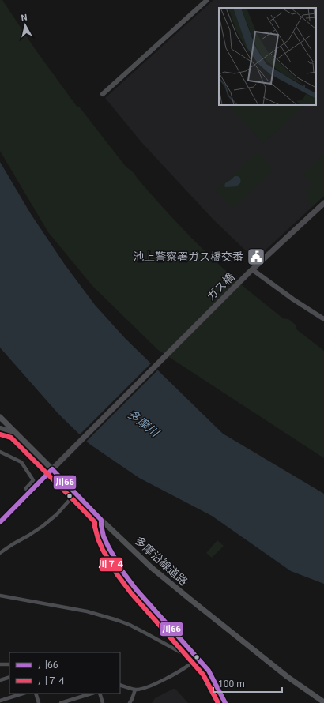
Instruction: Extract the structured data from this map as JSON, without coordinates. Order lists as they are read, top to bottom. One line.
{"streets":{"main road":["ガス橋","多摩沿線道路"]},"crossings":[["ガス橋","多摩沿線道路"]],"water":["多摩川"],"places":{"public building":["池上警察署ガス橋交番"]},"lines":["transit line 川７４","transit line 川66"],"legend":["川66","川７４"],"scale_bar":"100 m","north":"top"}
